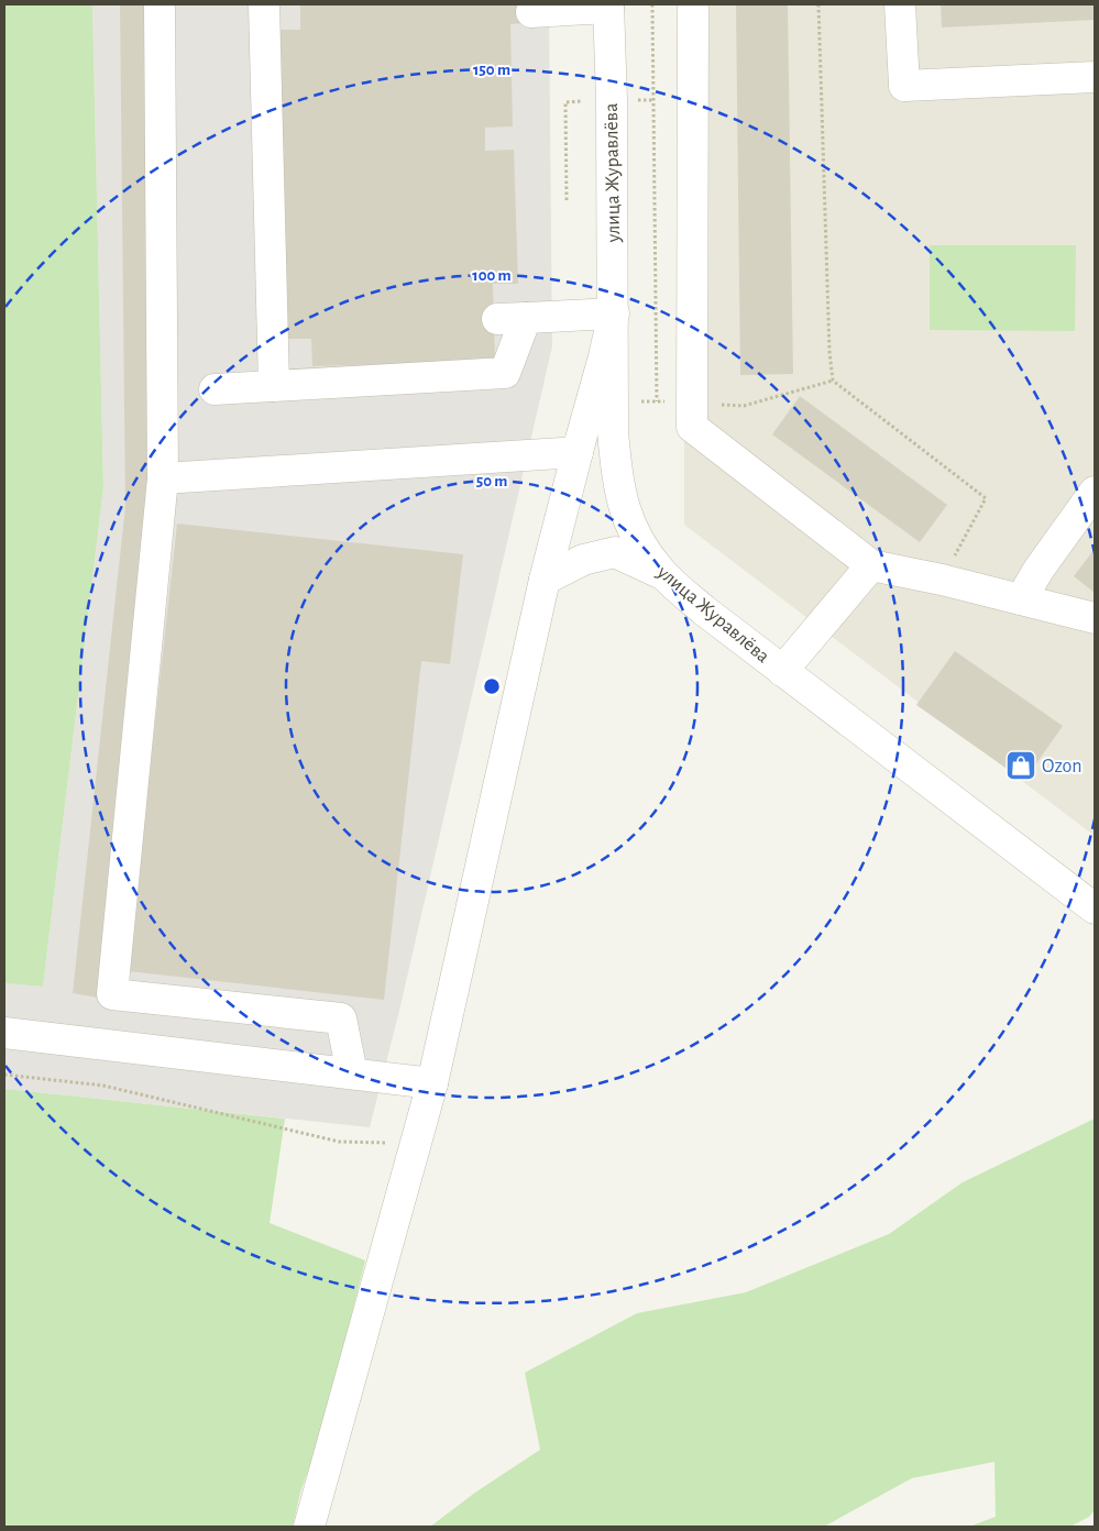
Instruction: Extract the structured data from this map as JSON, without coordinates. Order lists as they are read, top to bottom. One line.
{"streets":{"street":["улица Журавлёва"]},"places":{"shop":["Ozon"]},"rings":["150 m","100 m","50 m"]}
